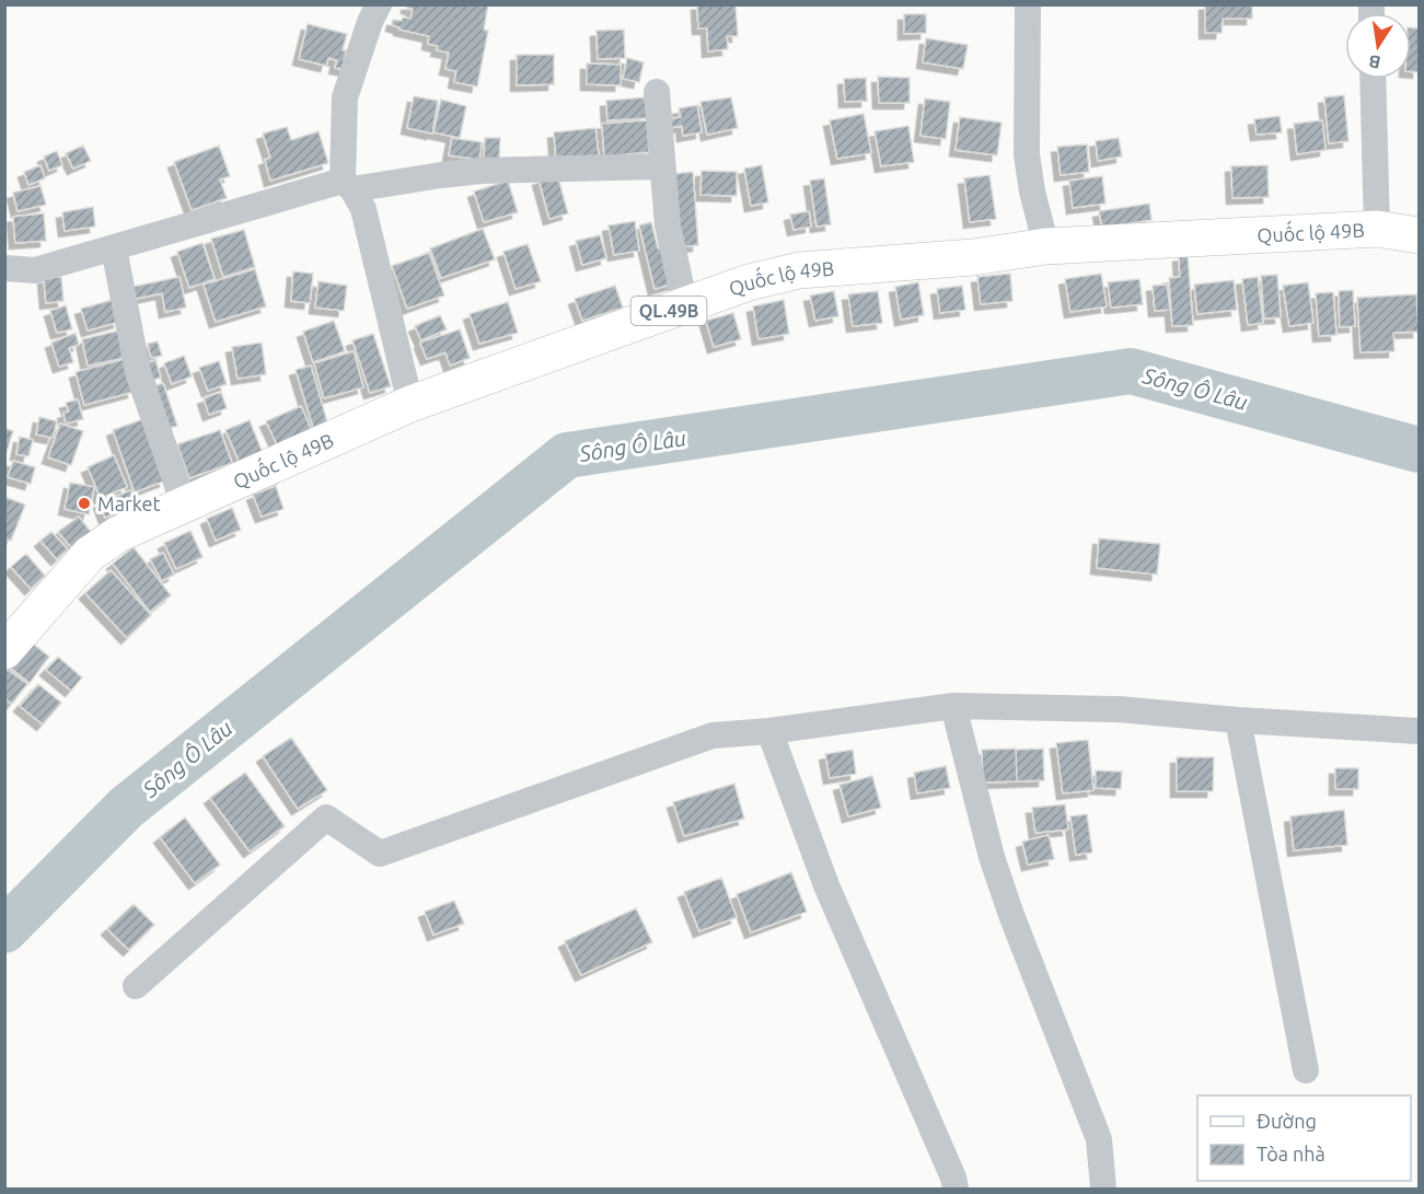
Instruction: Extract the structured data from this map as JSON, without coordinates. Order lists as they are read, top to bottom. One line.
{"streets":{"main road":["Quốc lộ 49B","QL.49B"]},"water":["Sông Ô Lâu"],"places":["Market"],"legend":["Đường","Tòa nhà"],"north":"bottom"}
